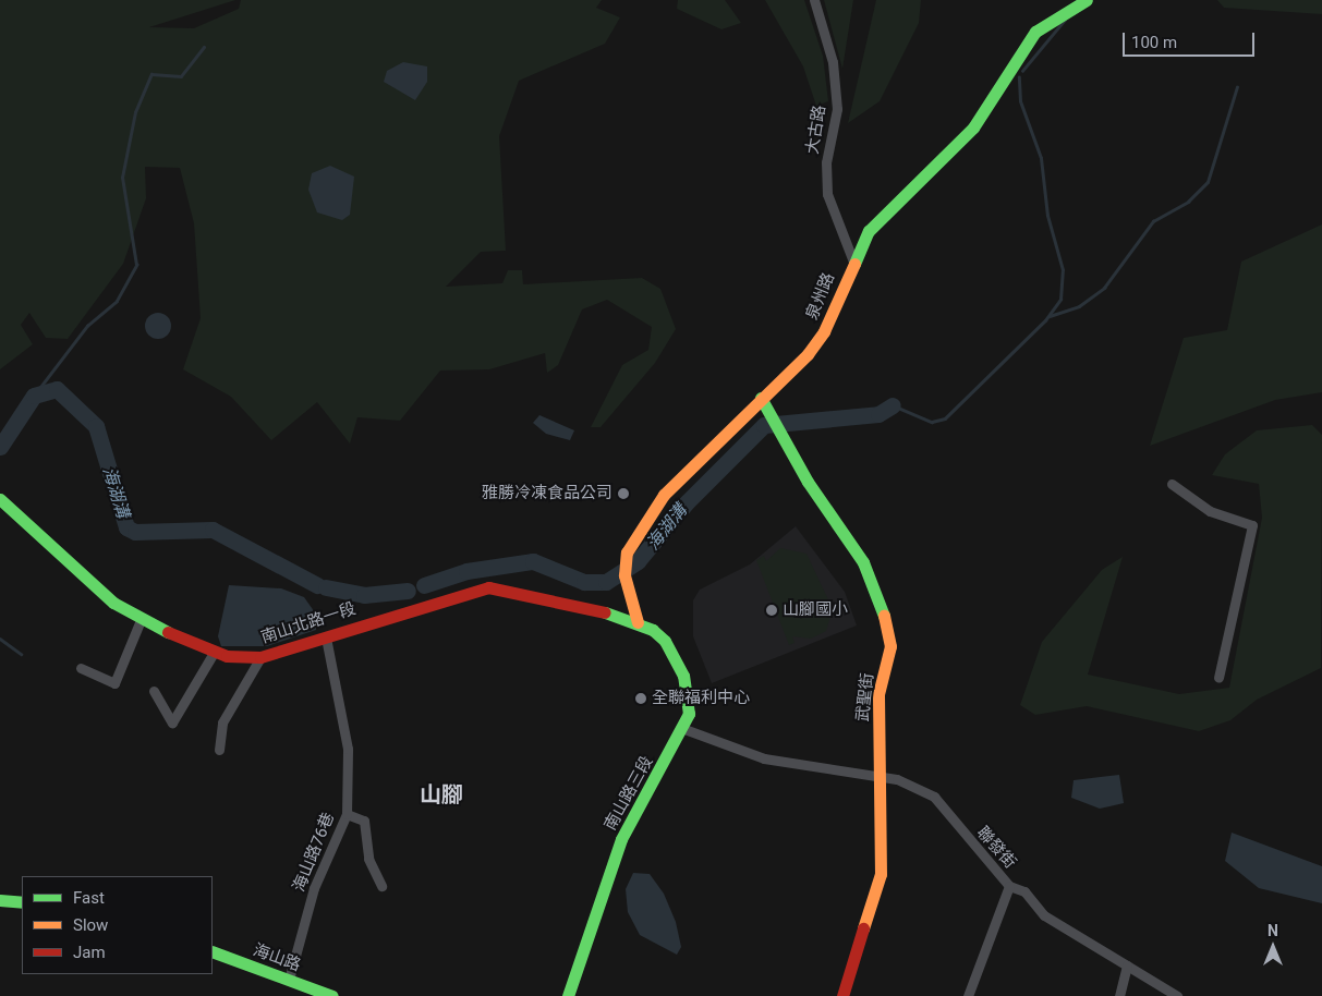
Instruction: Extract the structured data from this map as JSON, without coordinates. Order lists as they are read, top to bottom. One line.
{"streets":{"street":["大古路","泉州路","南山北路一段","武聖街","南山路三段","聯發街","海山路76巷","海山路"]},"crossings":[["大古路","泉州路"],["泉州路","南山北路一段"],["泉州路","武聖街"],["泉州路","南山路三段"],["南山北路一段","南山路三段"],["南山北路一段","海山路76巷"],["武聖街","聯發街"],["南山路三段","聯發街"],["海山路76巷","海山路"]],"districts":["山腳"],"water":["海湖溝"],"places":["雅勝冷凍食品公司","山腳國小","全聯福利中心"],"legend":["Fast","Slow","Jam"],"scale_bar":"100 m","north":"top"}
